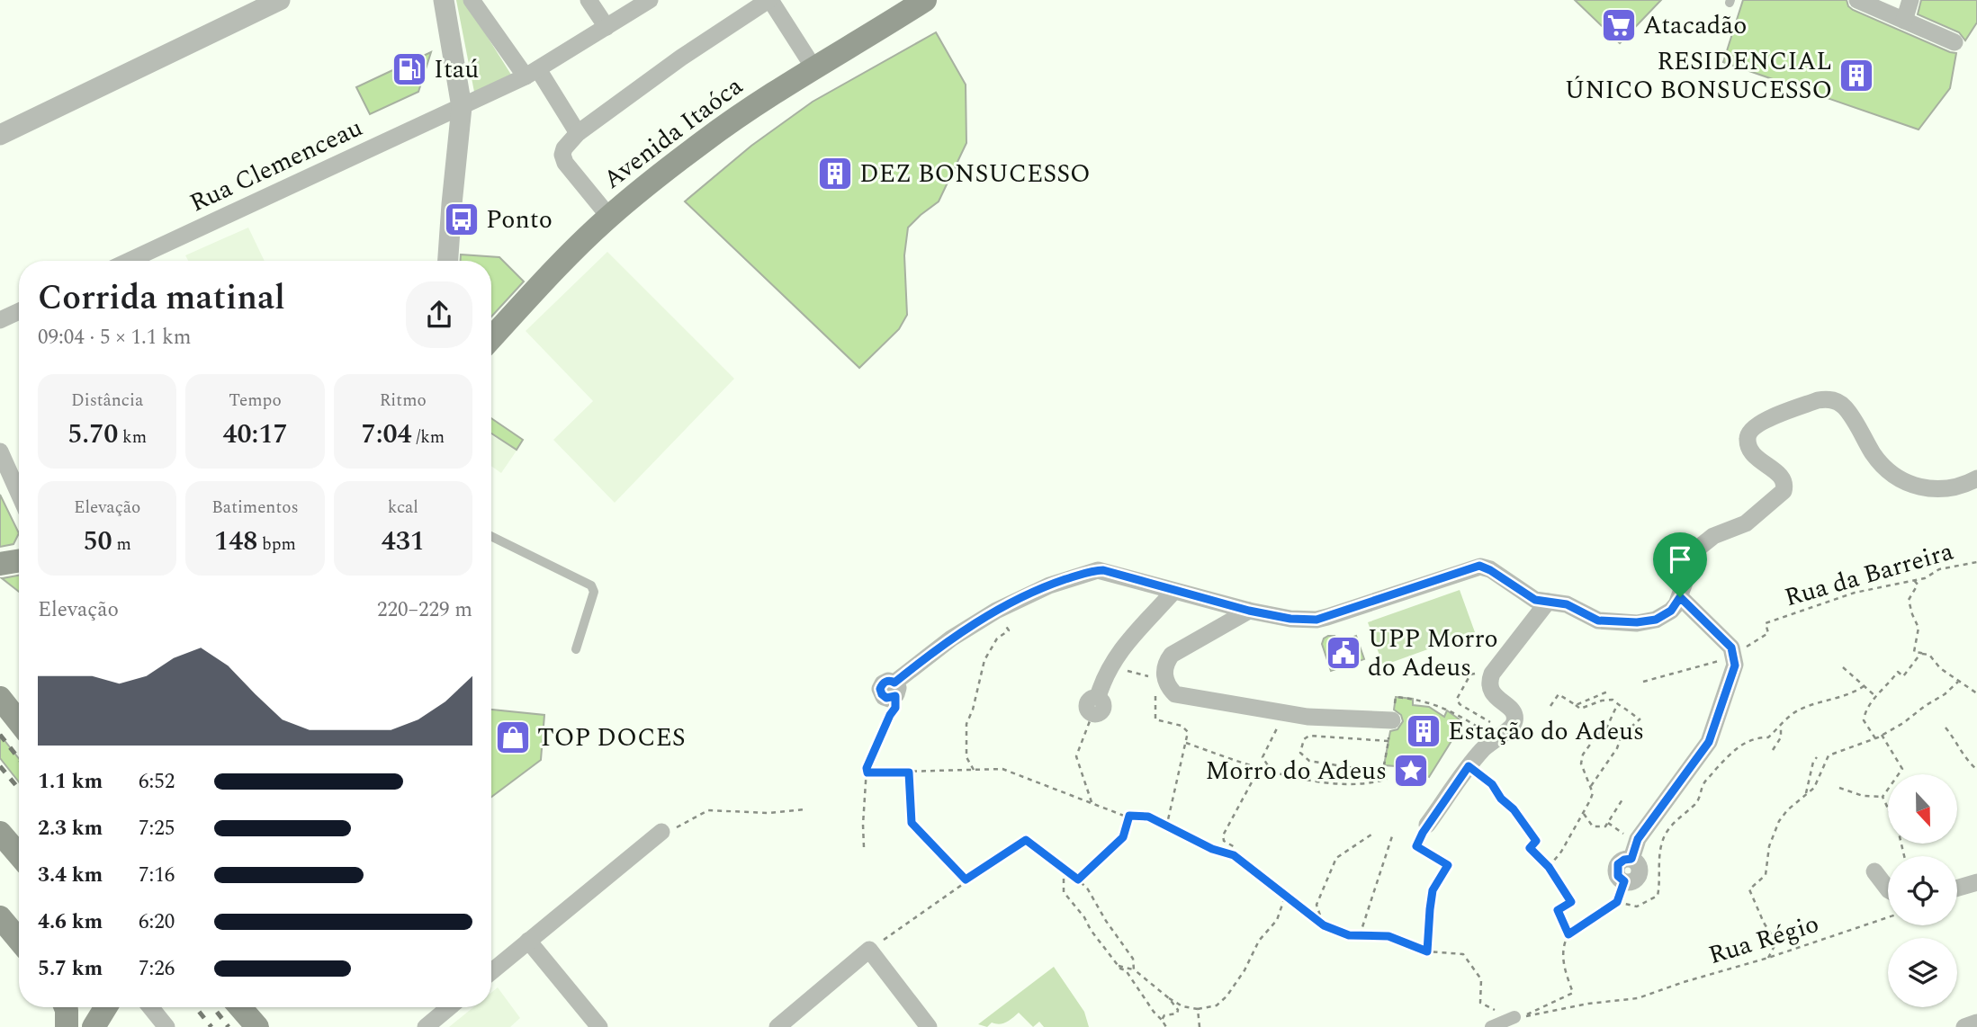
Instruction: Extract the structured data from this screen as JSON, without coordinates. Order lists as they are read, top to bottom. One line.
{"streets":{"main road":["Avenida Itaóca"],"street":["Rua Clemenceau"],"path":["Rua da Barreira","Rua Régio"]},"places":{"supermarket":["Atacadão"],"fuel station":["Itaú"],"building":["RESIDENCIAL ÚNICO BONSUCESSO","DEZ BONSUCESSO","Estação do Adeus"],"bus stop":["Ponto"],"public building":["UPP Morro do Adeus"],"shop":["TOP DOCES"],"place":["Morro do Adeus"]},"north":"bottom","page":{"heading":["Corrida matinal","09:04 · 5 × 1.1 km"],"stats":[["Distância","5.70 km"],["Tempo","40:17"],["Ritmo","7:04 /km"],["Elevação","50 m"],["Batimentos","148 bpm"],["kcal","431"]],"chart":["Elevação","220–229 m"],"list":[{"name":"1.1 km","note":"6:52"},{"name":"2.3 km","note":"7:25"},{"name":"3.4 km","note":"7:16"},{"name":"4.6 km","note":"6:20"},{"name":"5.7 km","note":"7:26"}]}}
